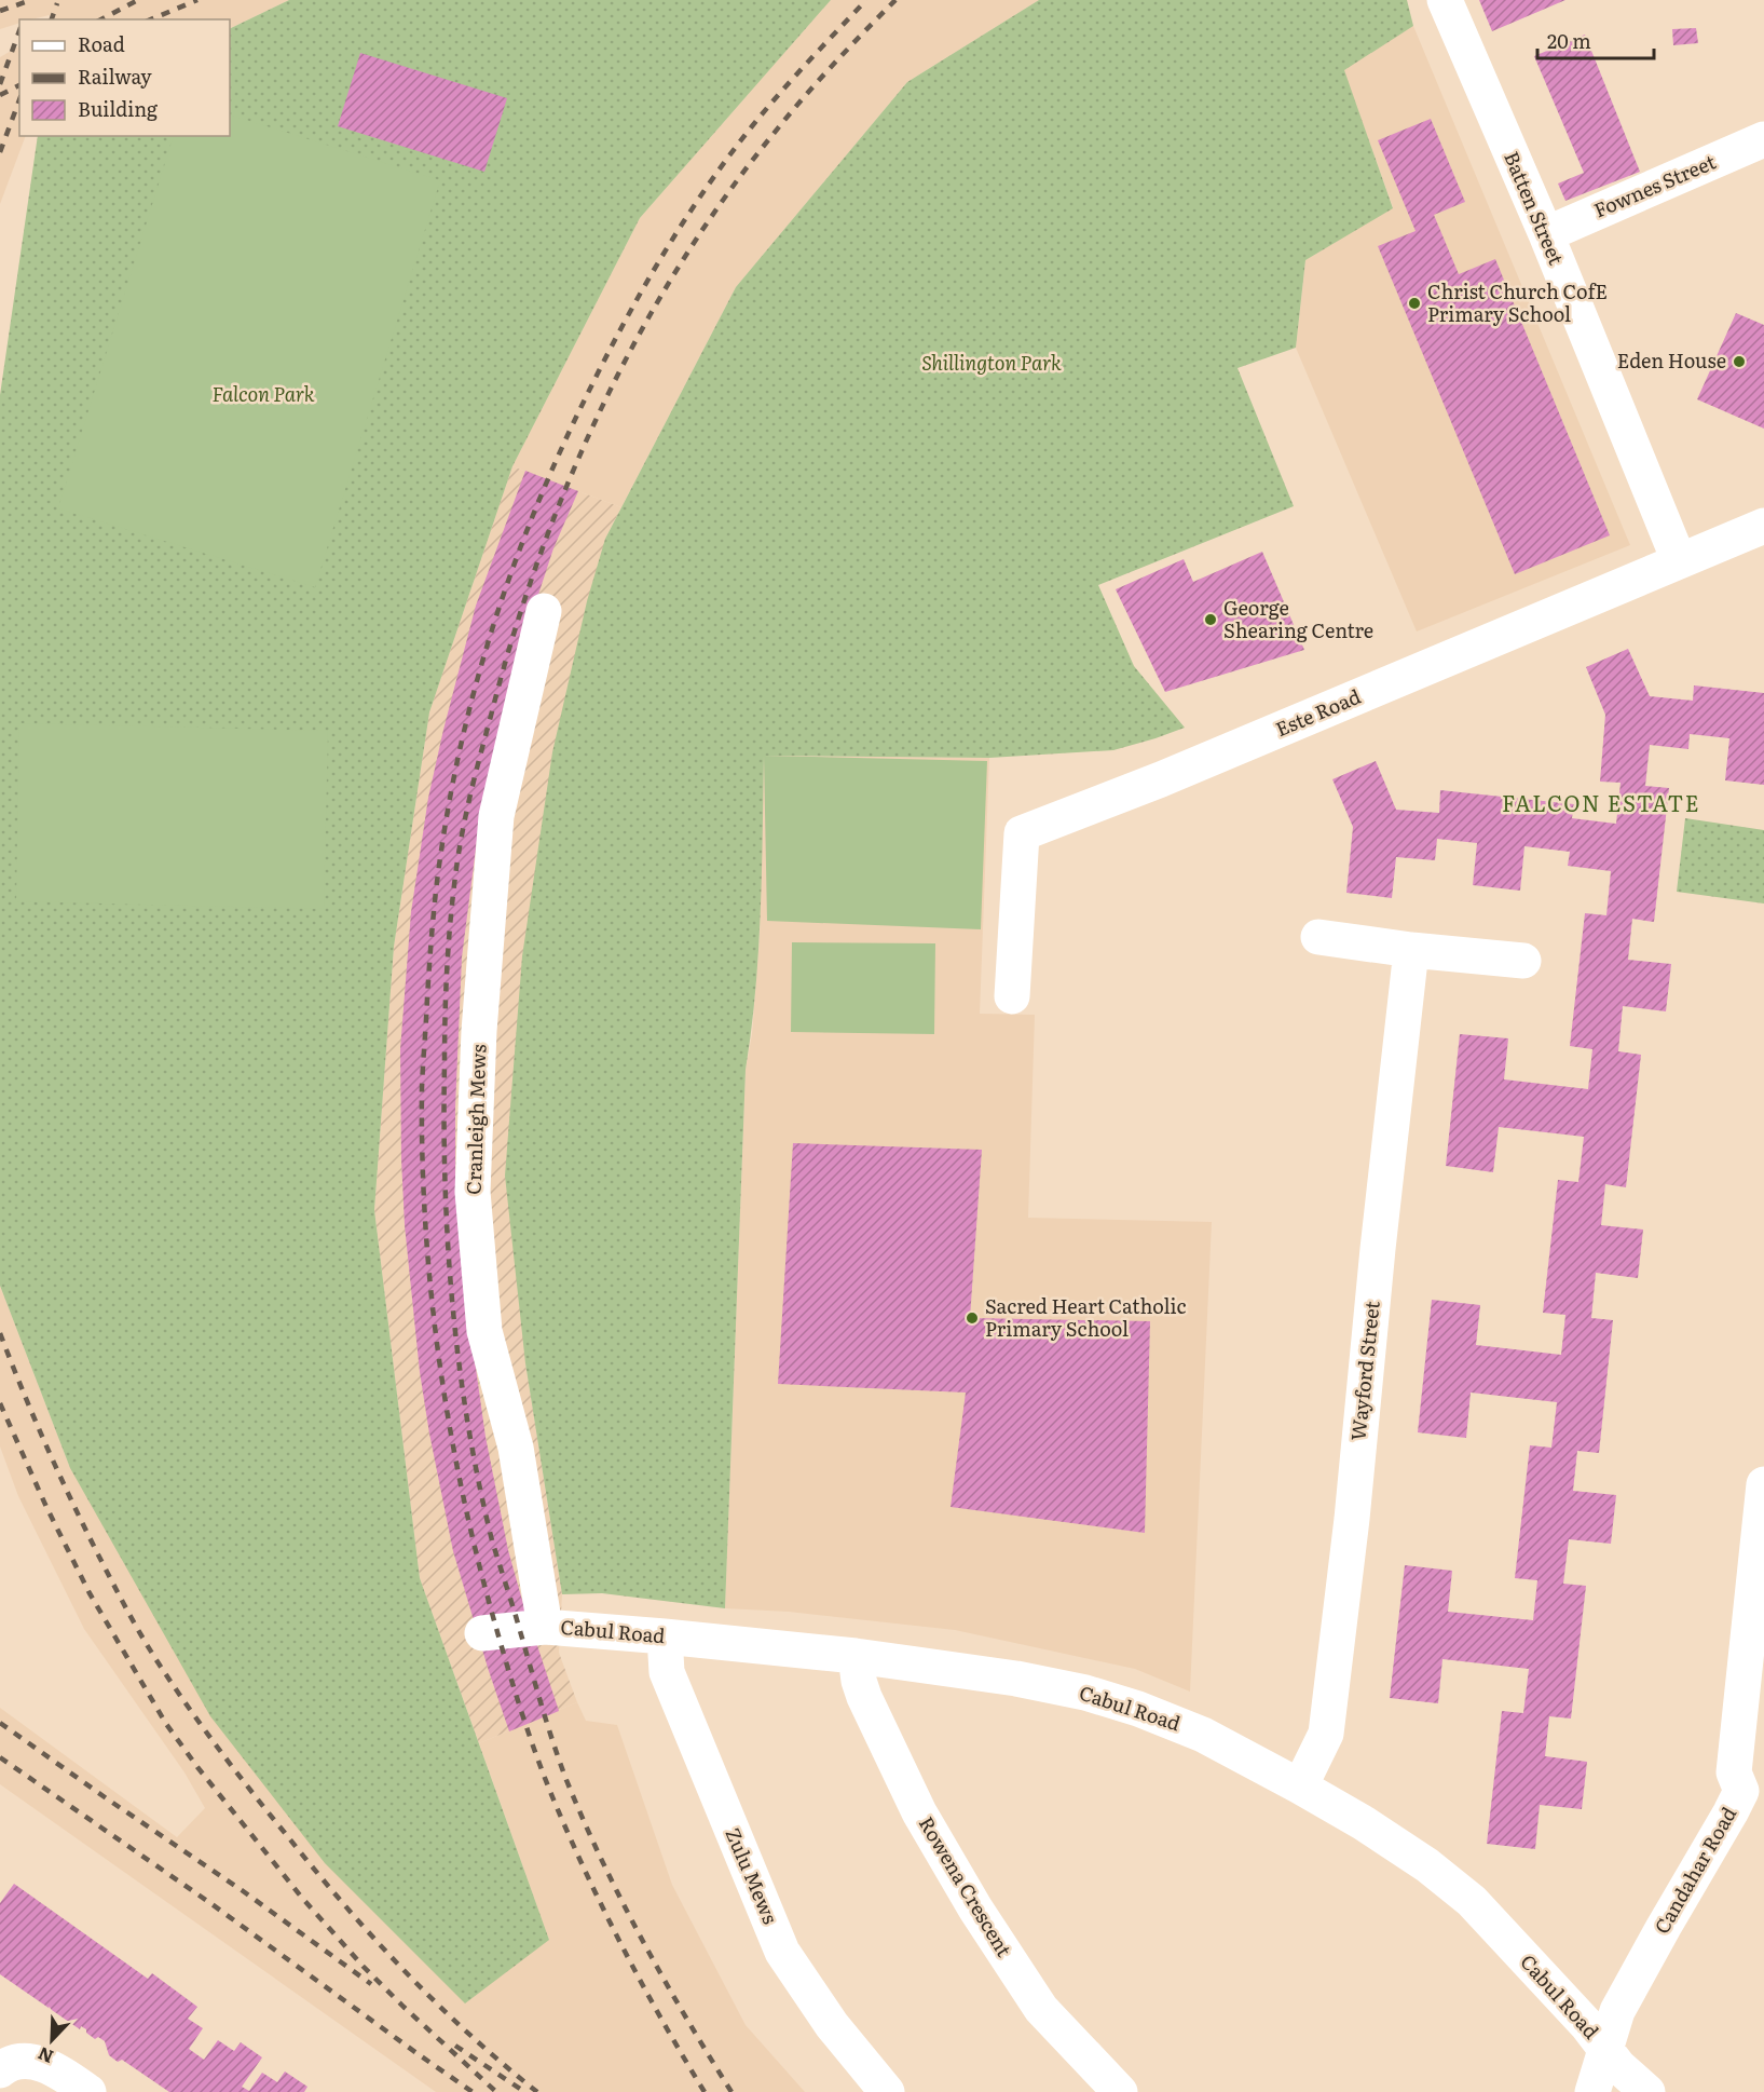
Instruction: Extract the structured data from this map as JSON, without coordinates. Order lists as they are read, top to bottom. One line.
{"streets":{"street":["Fownes Street","Batten Street","Este Road","Cranleigh Mews","Wayford Street","Cabul Road","Candahar Road","Zulu Mews","Rowena Crescent"]},"crossings":[["Fownes Street","Batten Street"],["Batten Street","Este Road"],["Cranleigh Mews","Cabul Road"],["Wayford Street","Cabul Road"],["Cabul Road","Candahar Road"],["Cabul Road","Zulu Mews"],["Cabul Road","Rowena Crescent"]],"districts":["FALCON ESTATE"],"parks":["Shillington Park","Falcon Park"],"places":["Christ Church CofE Primary School","Eden House","George Shearing Centre","Sacred Heart Catholic Primary School"],"legend":["Road","Railway","Building"],"scale_bar":"20 m","north":"bottom left"}
